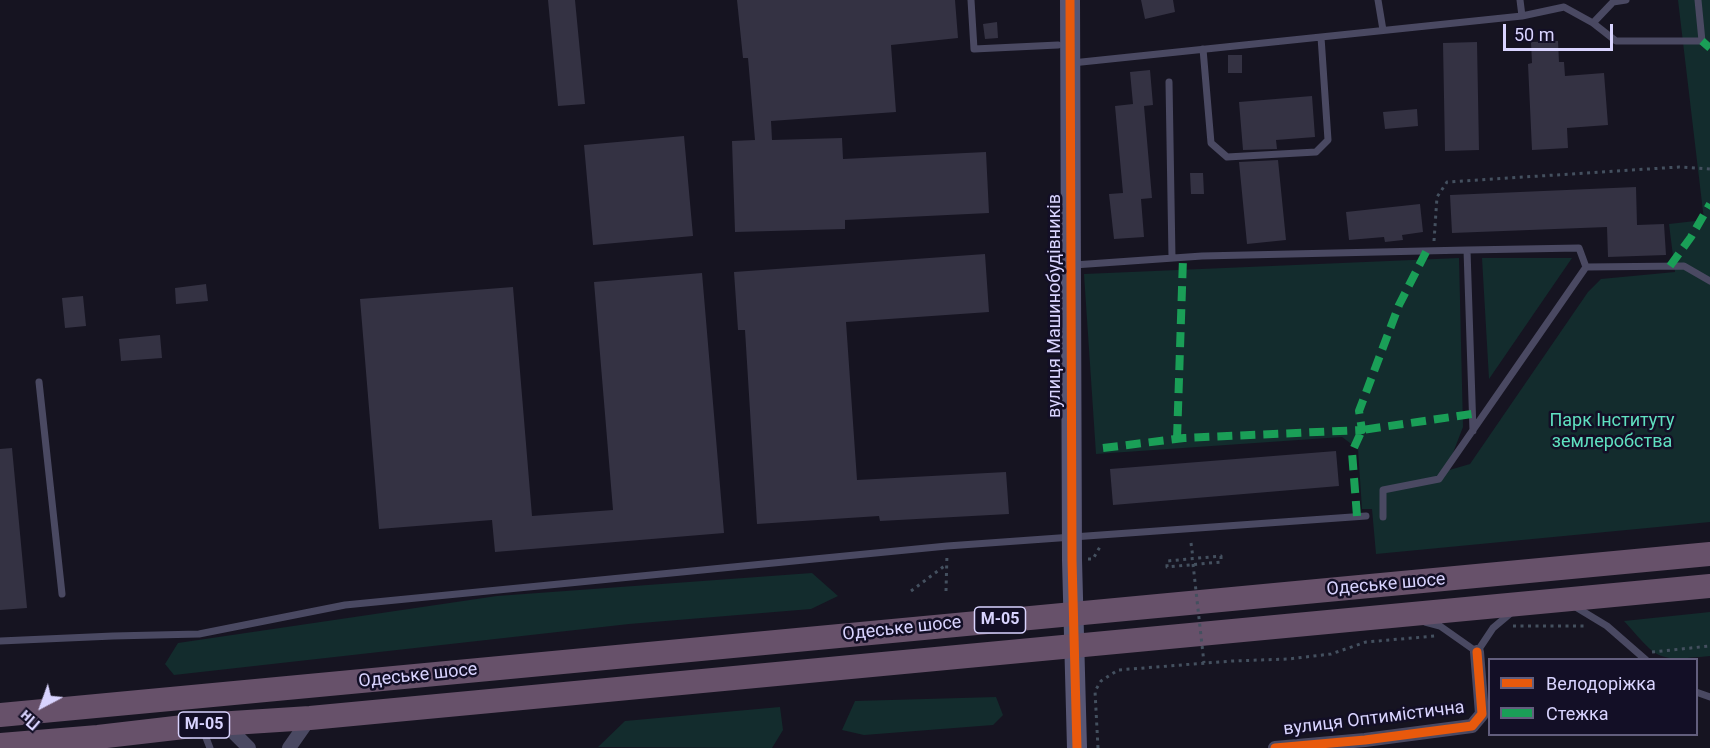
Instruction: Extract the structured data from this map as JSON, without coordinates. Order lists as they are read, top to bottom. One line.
{"streets":{"highway":["Одеське шосе","М-05"],"street":["вулиця Машинобудівників","вулиця Оптимістична"]},"crossings":[["вулиця Машинобудівників","Одеське шосе"]],"parks":["Парк Інституту землеробства"],"legend":["Велодоріжка","Стежка"],"scale_bar":"50 m","north":"bottom left"}
